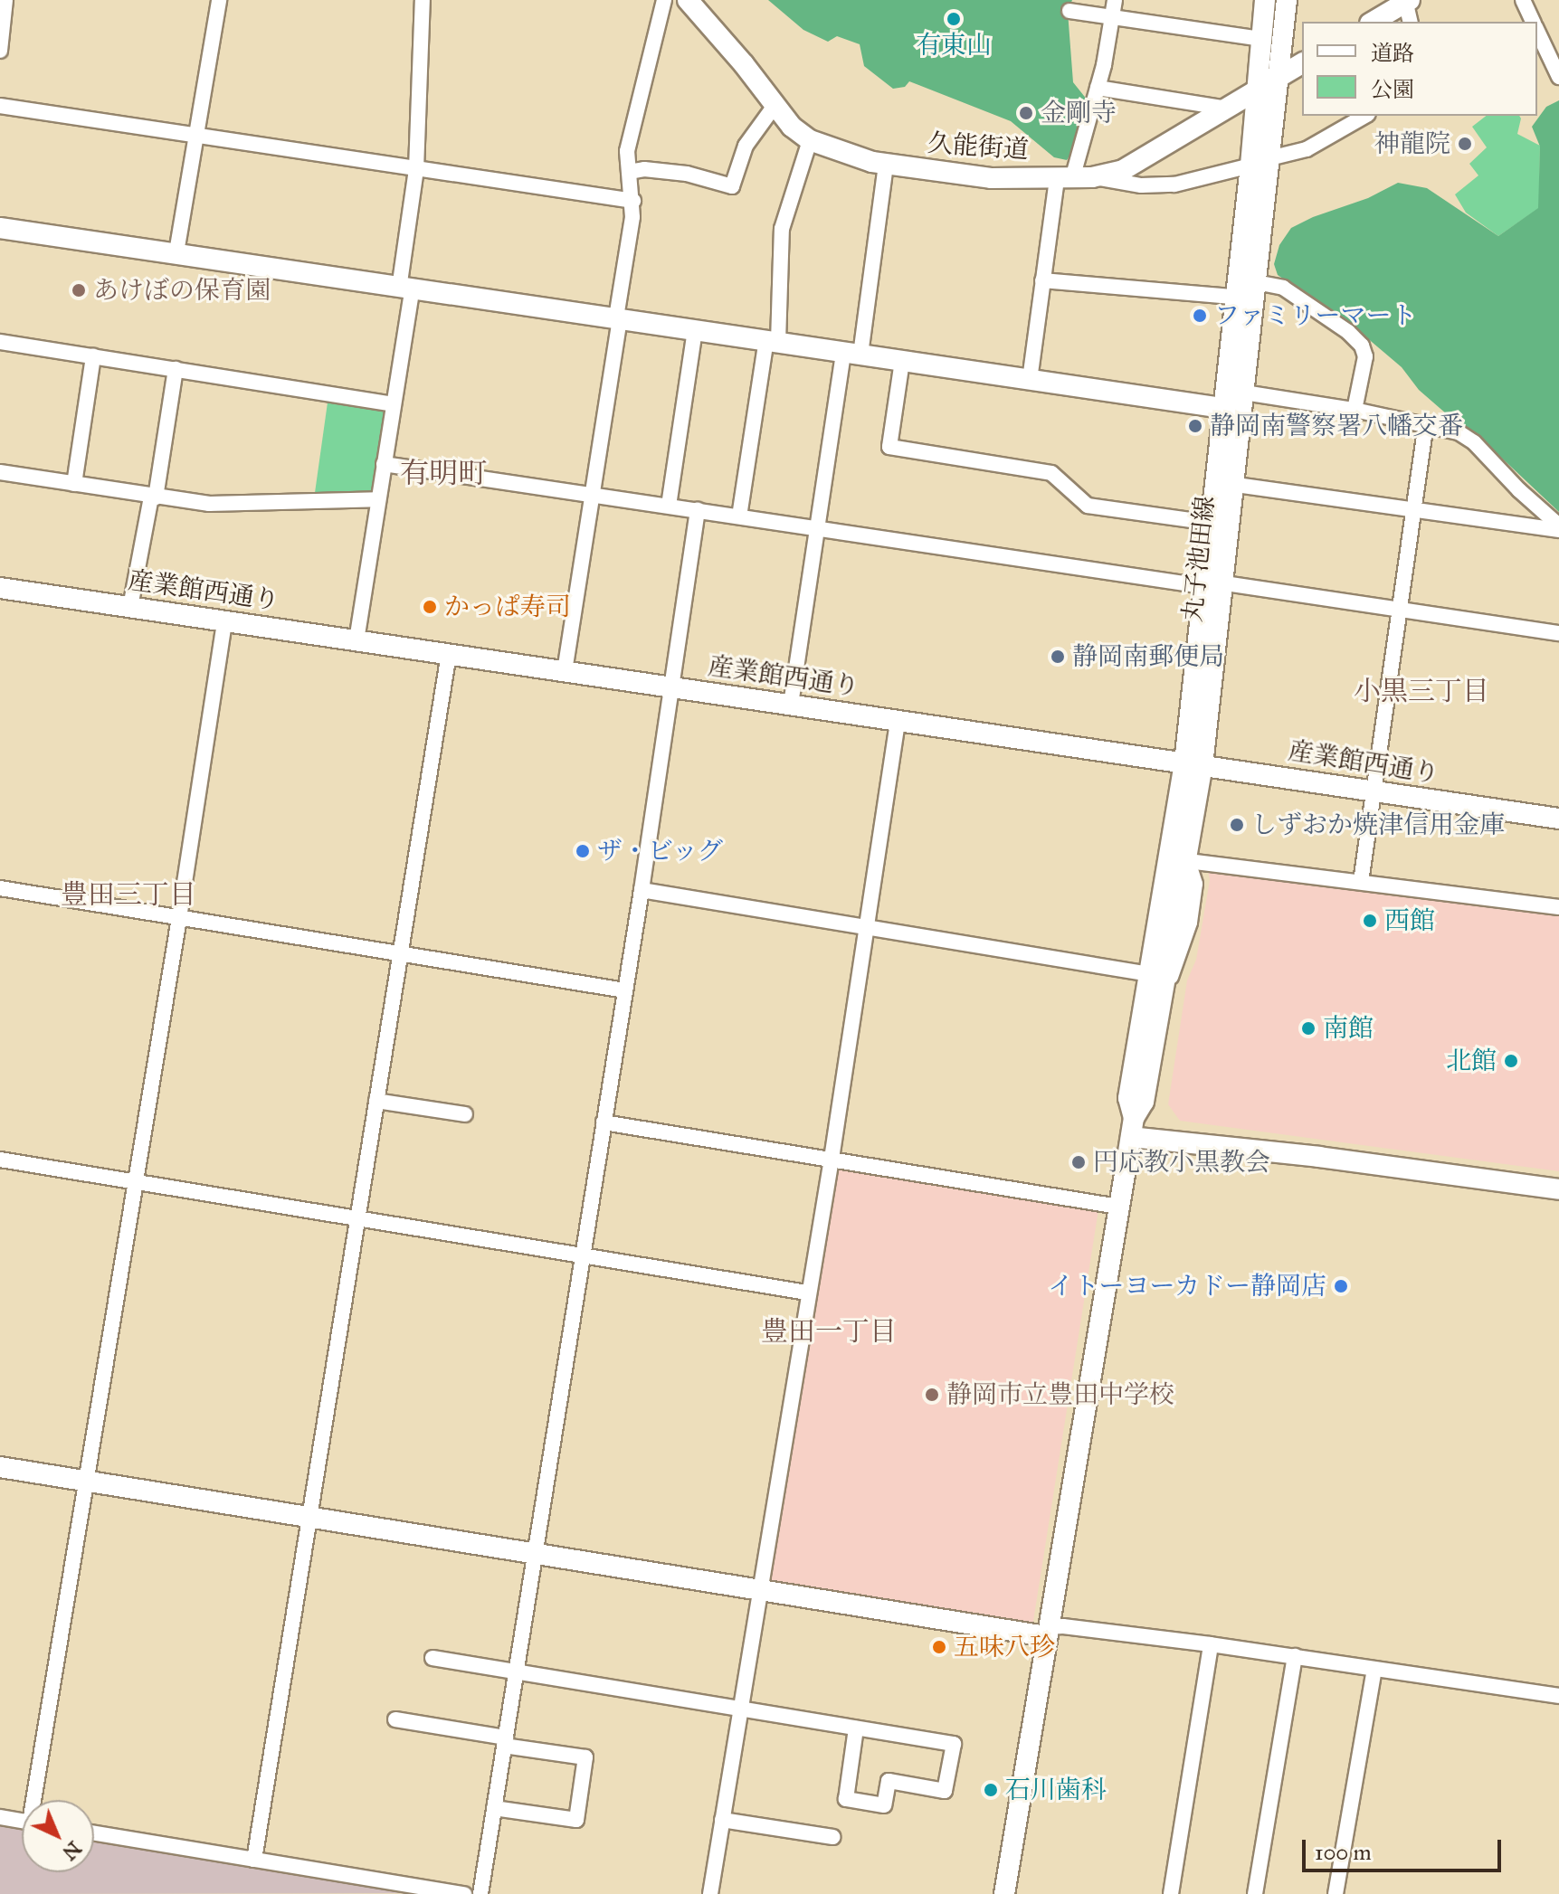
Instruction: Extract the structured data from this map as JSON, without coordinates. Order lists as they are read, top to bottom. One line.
{"streets":{"street":["久能街道","丸子池田線","産業館西通り"]},"crossings":[["久能街道","丸子池田線"],["丸子池田線","産業館西通り"]],"districts":["有明町","小黒三丁目","豊田三丁目","豊田一丁目"],"places":["有東山","金剛寺","神龍院","あけぼの保育園","ファミリーマート","静岡南警察署八幡交番","かっぱ寿司","静岡南郵便局","しずおか焼津信用金庫","ザ・ビッグ","西館","南館","北館","円応教小黒教会","イトーヨーカドー静岡店","静岡市立豊田中学校","五味八珍","石川歯科"],"legend":["道路","公園"],"scale_bar":"100 m","north":"bottom right"}
